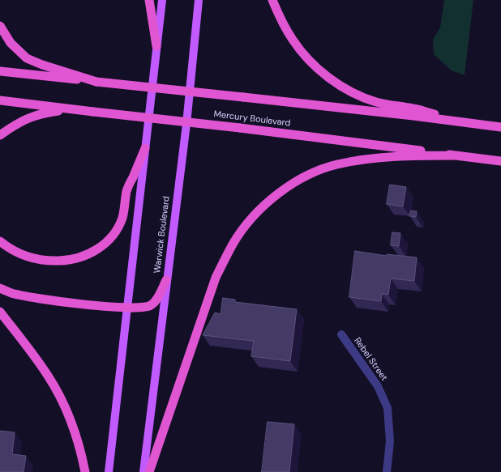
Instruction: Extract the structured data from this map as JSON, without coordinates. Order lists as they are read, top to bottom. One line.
{"streets":{"highway":["Mercury Boulevard"],"main road":["Warwick Boulevard"],"street":["Rebel Street"]}}
